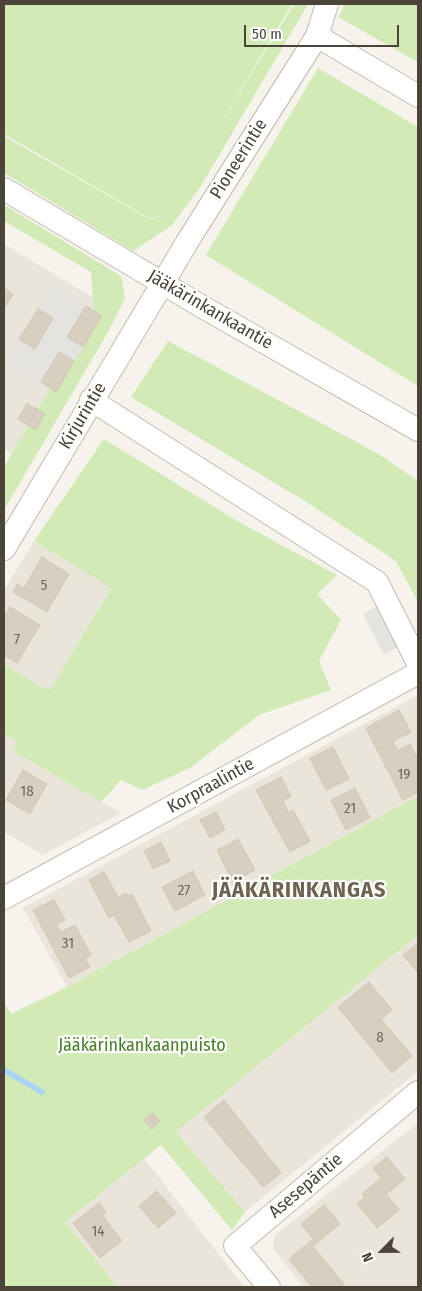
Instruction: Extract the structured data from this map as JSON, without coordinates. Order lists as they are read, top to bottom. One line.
{"streets":{"street":["Pioneerintie","Jääkärinkankaantie","Kirjurintie","Korpraalintie","Asesepäntie"]},"crossings":[["Pioneerintie","Jääkärinkankaantie"],["Pioneerintie","Kirjurintie"],["Jääkärinkankaantie","Kirjurintie"]],"districts":["JÄÄKÄRINKANGAS"],"parks":["Jääkärinkankaanpuisto"],"house_numbers":["5","7","19","18","21","27","31","8","14"],"scale_bar":"50 m","north":"bottom left"}
